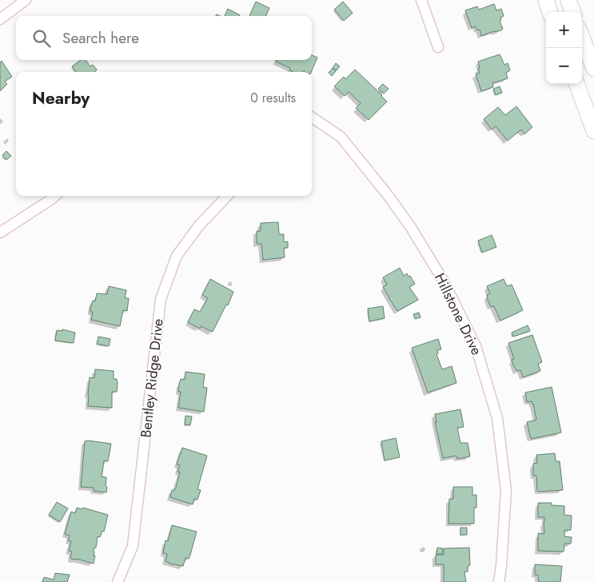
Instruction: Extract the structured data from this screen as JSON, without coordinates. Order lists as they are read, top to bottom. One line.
{"streets":{"street":["Hillstone Drive","Bentley Ridge Drive"]},"page":{"map_buttons":["+","−"],"search":"Search here","heading":["Nearby","0 results"]}}
